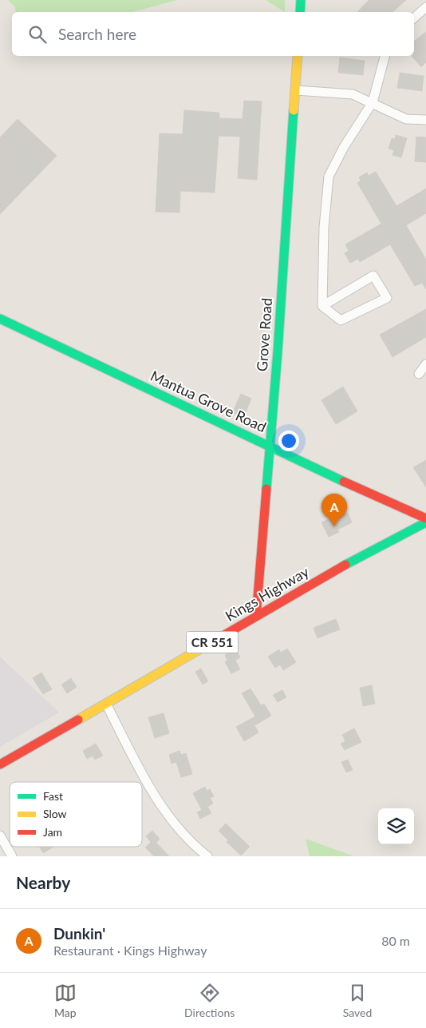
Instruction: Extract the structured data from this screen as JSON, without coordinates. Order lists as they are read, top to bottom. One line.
{"streets":{"main road":["Grove Road","Mantua Grove Road","Kings Highway","CR 551"]},"crossings":[["Grove Road","Mantua Grove Road"],["Grove Road","Kings Highway"]],"legend":["Fast","Slow","Jam"],"page":{"search":"Search here","pins":"A","heading":"Nearby","list":[{"mark":"A","name":"Dunkin'","note":"Restaurant · Kings Highway","value":"80 m"}],"nav":["Map","Directions","Saved"]}}
